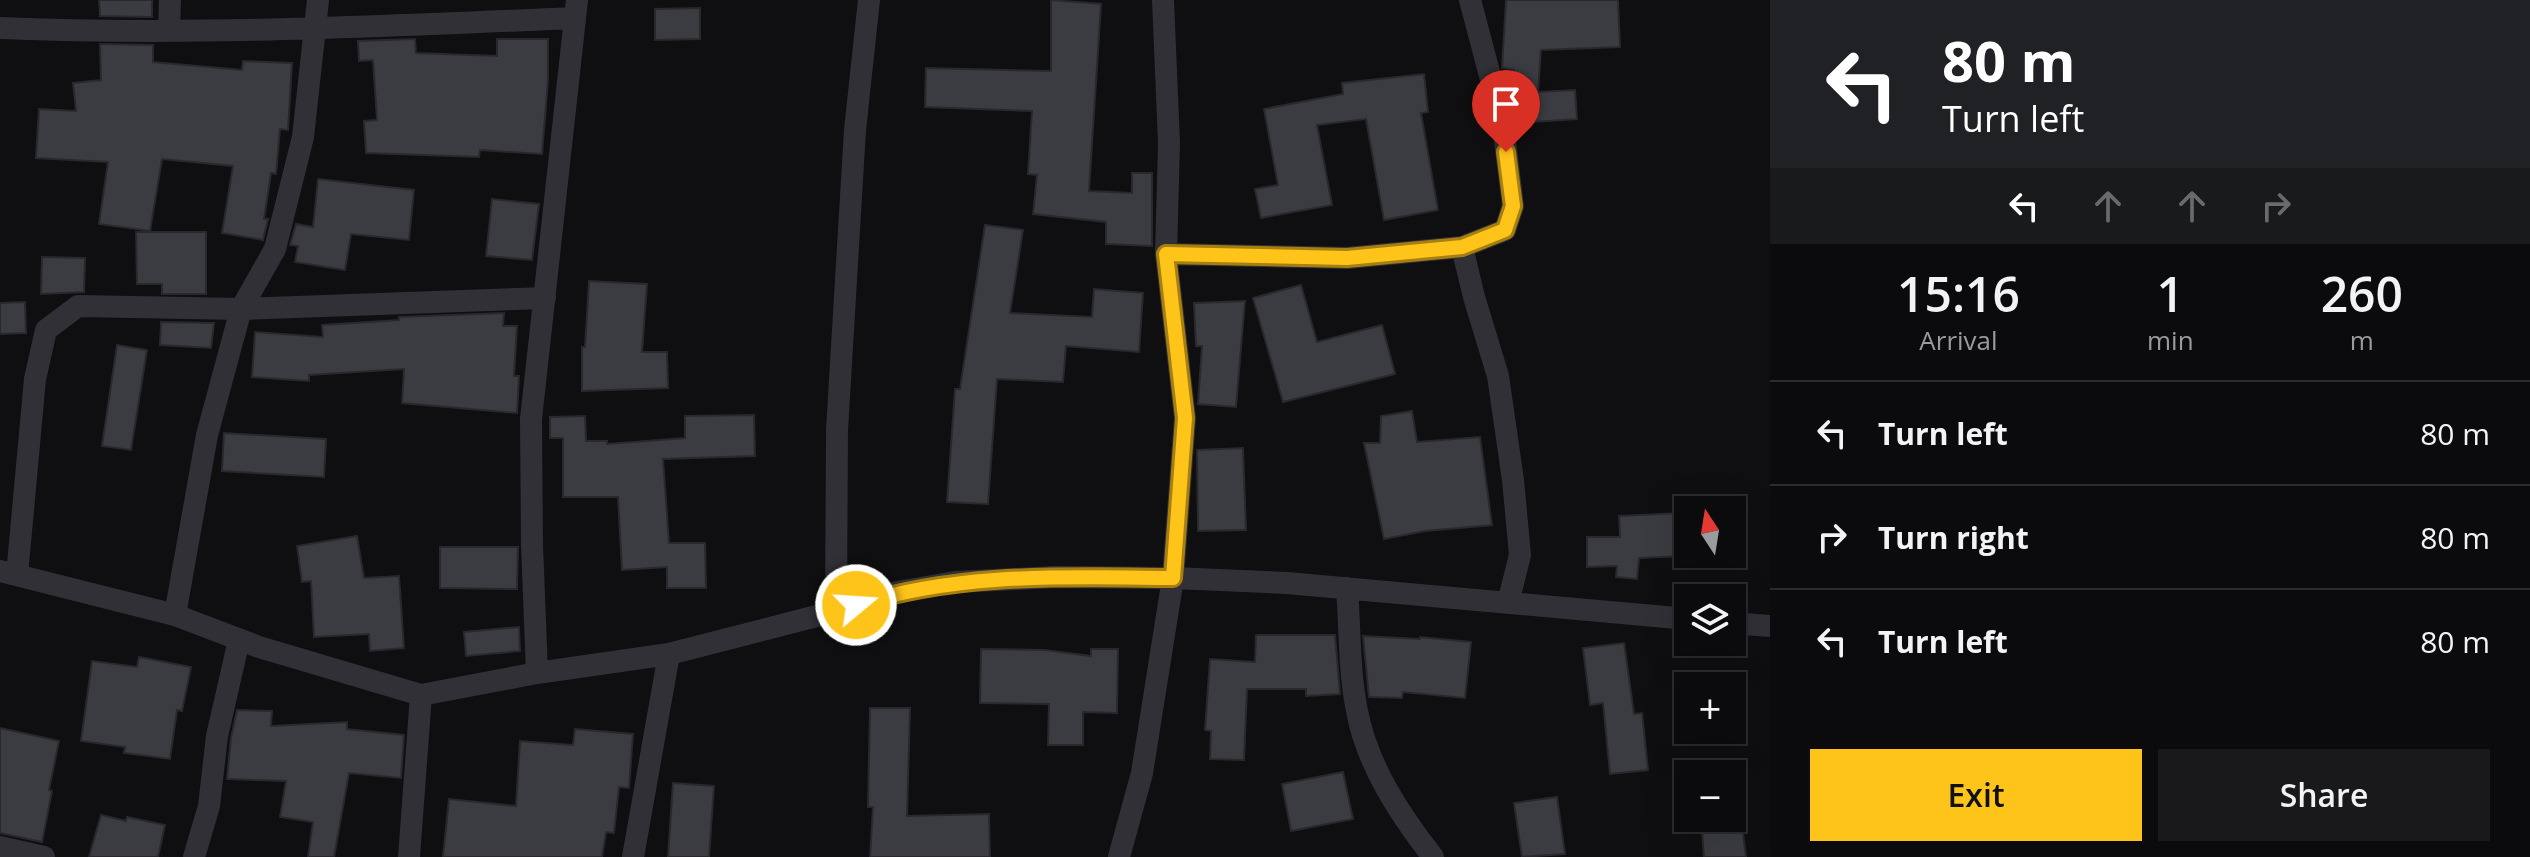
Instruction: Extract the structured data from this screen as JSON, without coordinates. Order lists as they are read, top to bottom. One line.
{"north":"top","page":{"turn":["80 m","Turn left"],"eta":["15:16","Arrival","1","min","260","m"],"list":[{"name":"Turn left","value":"80 m"},{"name":"Turn right","value":"80 m"},{"name":"Turn left","value":"80 m"}],"map_buttons":["+","−"],"buttons":["Exit","Share"]}}
